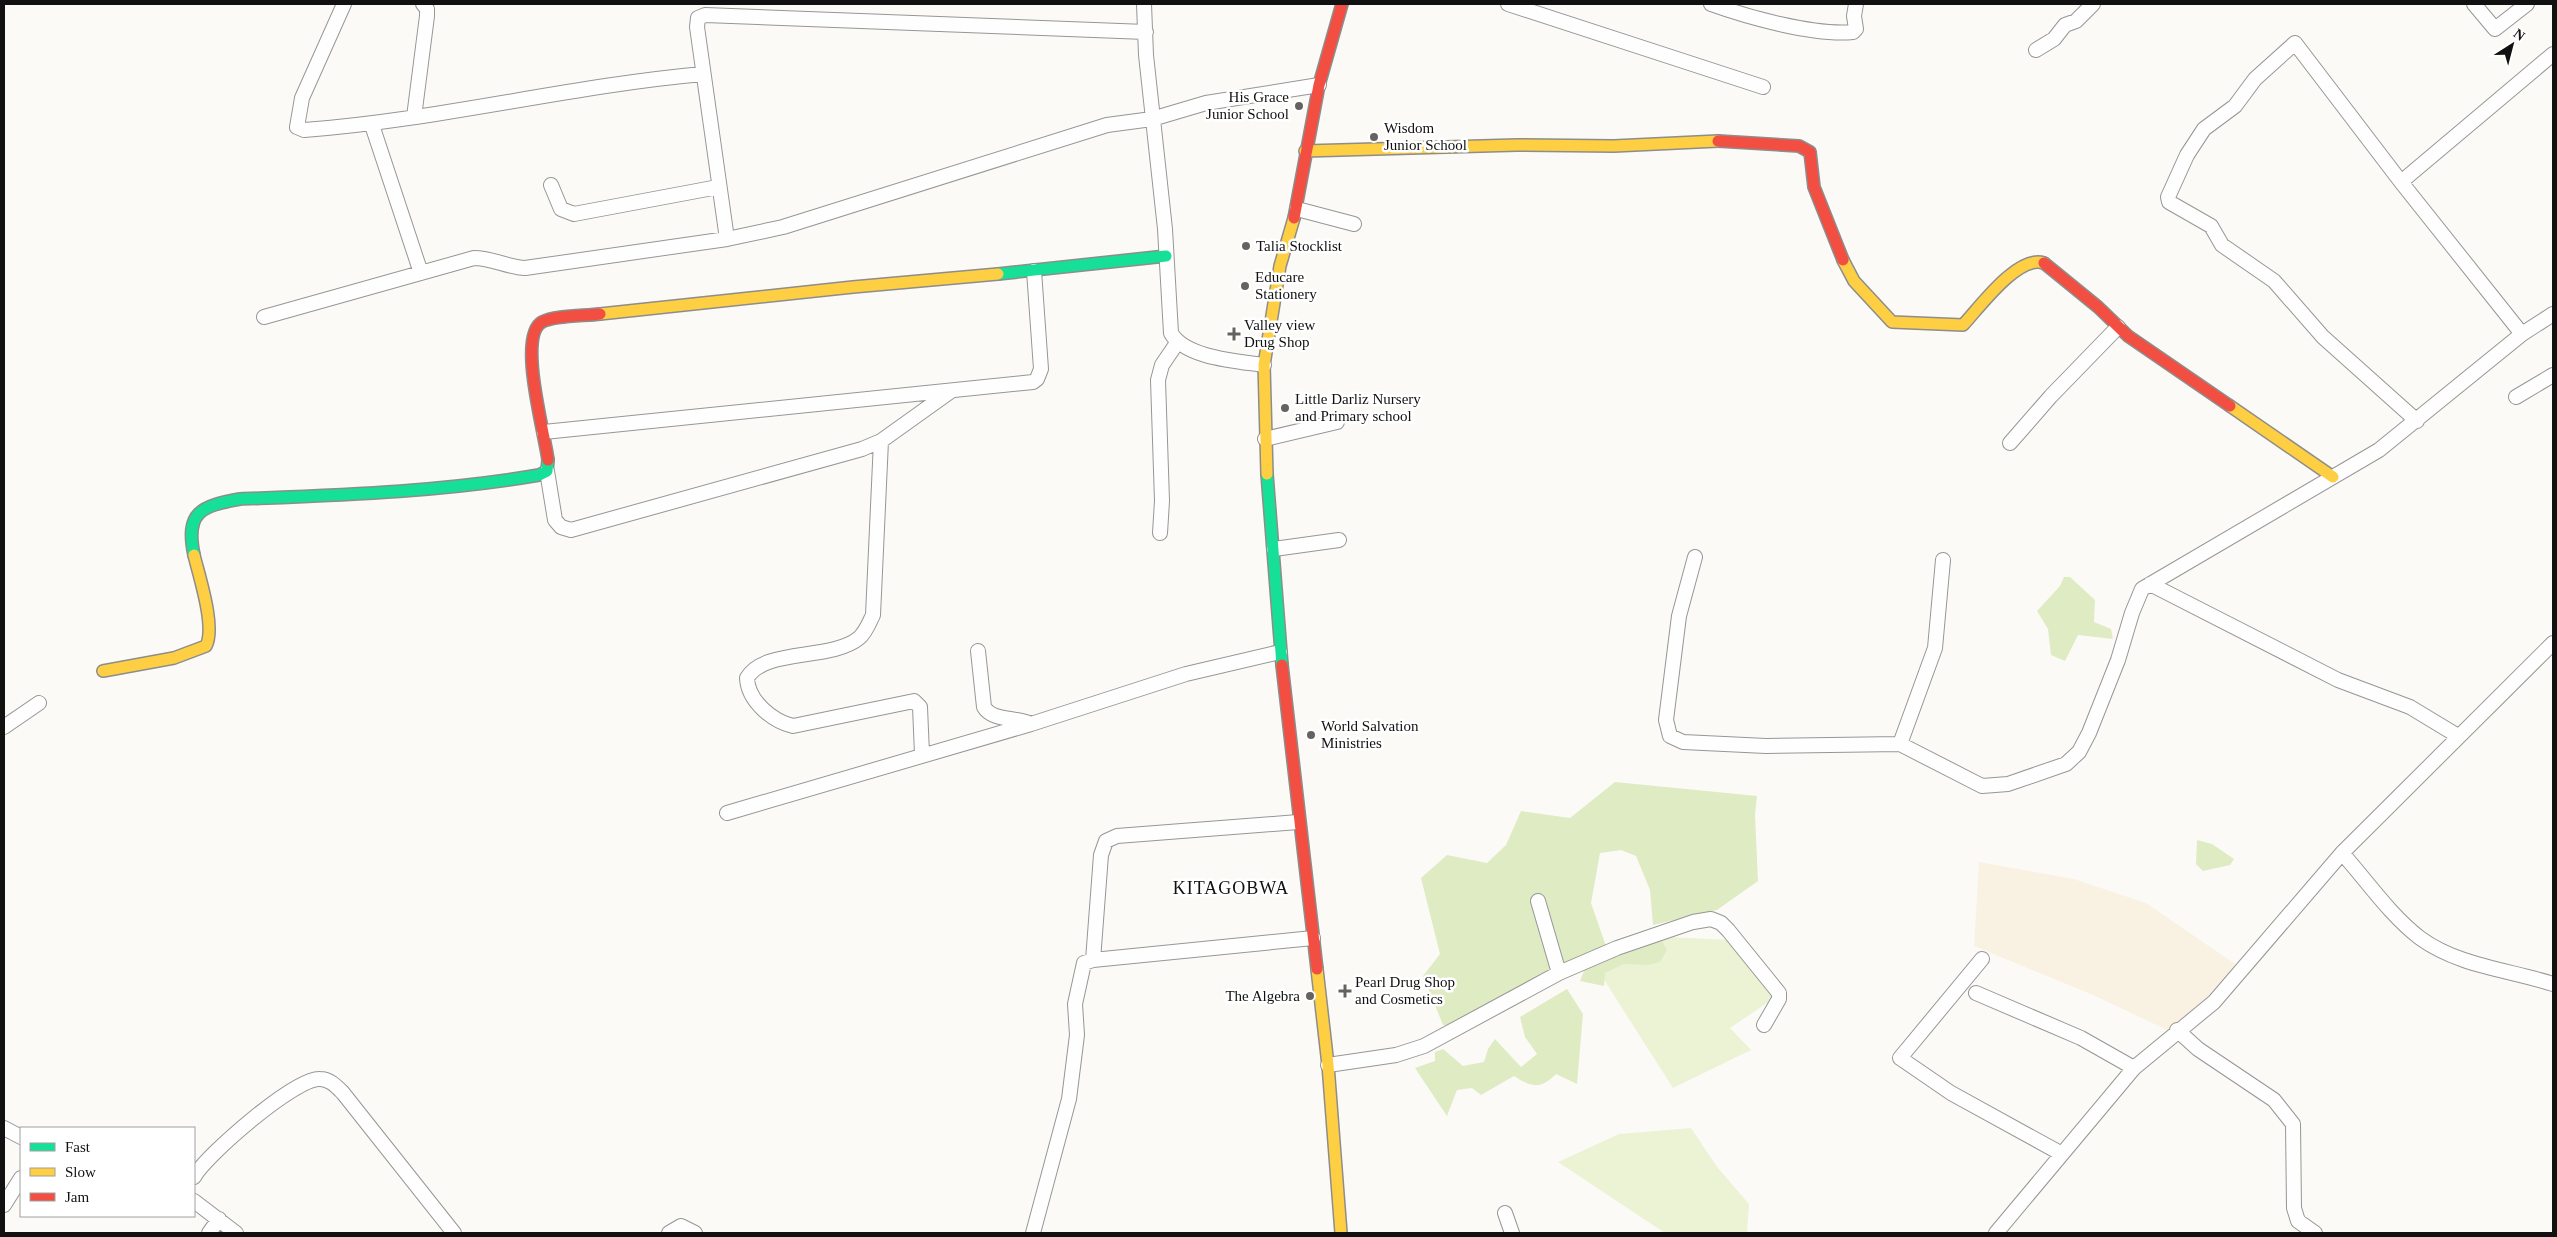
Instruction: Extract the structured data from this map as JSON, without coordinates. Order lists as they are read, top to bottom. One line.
{"districts":["KITAGOBWA"],"places":{"other":["His Grace Junior School","Wisdom Junior School","Talia Stocklist","Educare Stationery","Little Darliz Nursery and Primary school","World Salvation Ministries","The Algebra"],"health":["Valley view Drug Shop","Pearl Drug Shop and Cosmetics"]},"legend":["Fast","Slow","Jam"],"north":"top right"}
